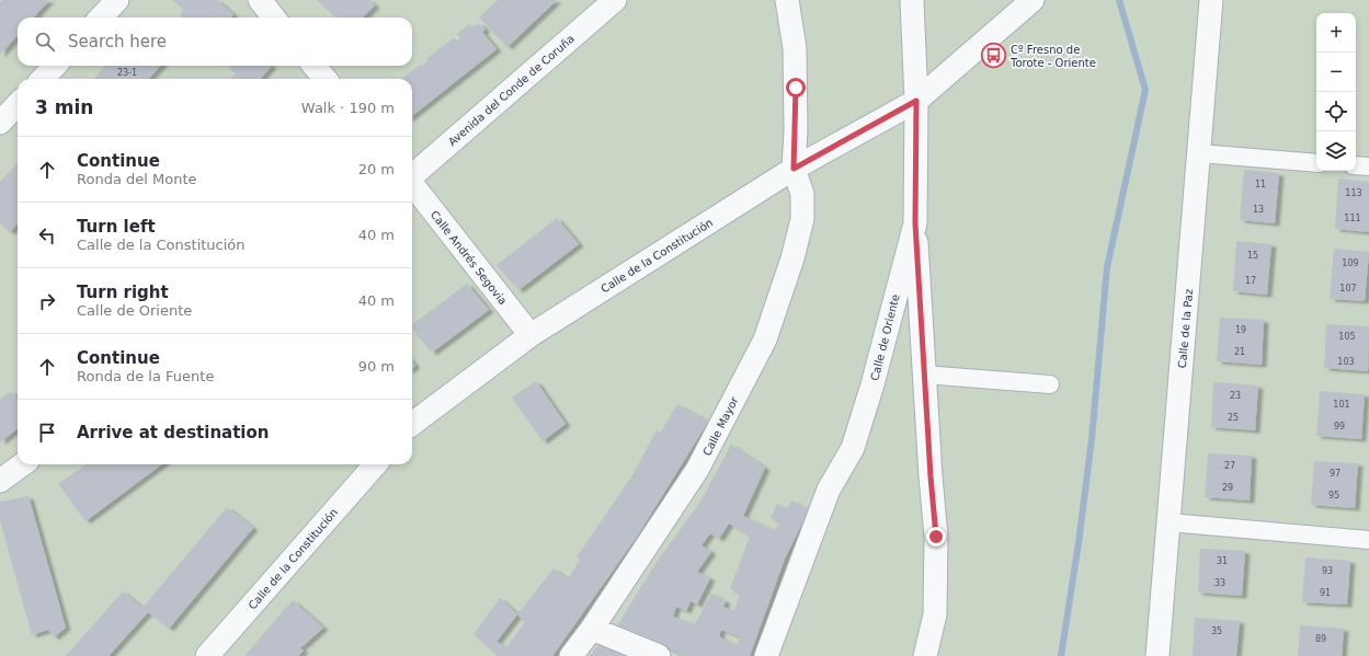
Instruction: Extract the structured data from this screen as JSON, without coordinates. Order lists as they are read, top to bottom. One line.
{"streets":{"street":["Avenida del Conde de Coruña","Calle de la Constitución","Calle Andrés Segovia","Calle de la Paz","Calle de Oriente","Calle Mayor"]},"crossings":[["Calle de la Constitución","Calle Andrés Segovia"],["Calle de la Constitución","Calle de Oriente"],["Calle de la Constitución","Calle Mayor"]],"places":{"bus stop":["Cº Fresno de Torote - Oriente"]},"house_numbers":["23-1","11","113","13","111","15","109","17","107","19","105","21","103","23","101","25","99","27","97","29","95","31","93","33","91","35","89"],"page":{"map_buttons":["+","−"],"search":"Search here","heading":["3 min","Walk · 190 m"],"list":[["Continue","Ronda del Monte","20 m"],["Turn left","Calle de la Constitución","40 m"],["Turn right","Calle de Oriente","40 m"],["Continue","Ronda de la Fuente","90 m"],"Arrive at destination"]}}
